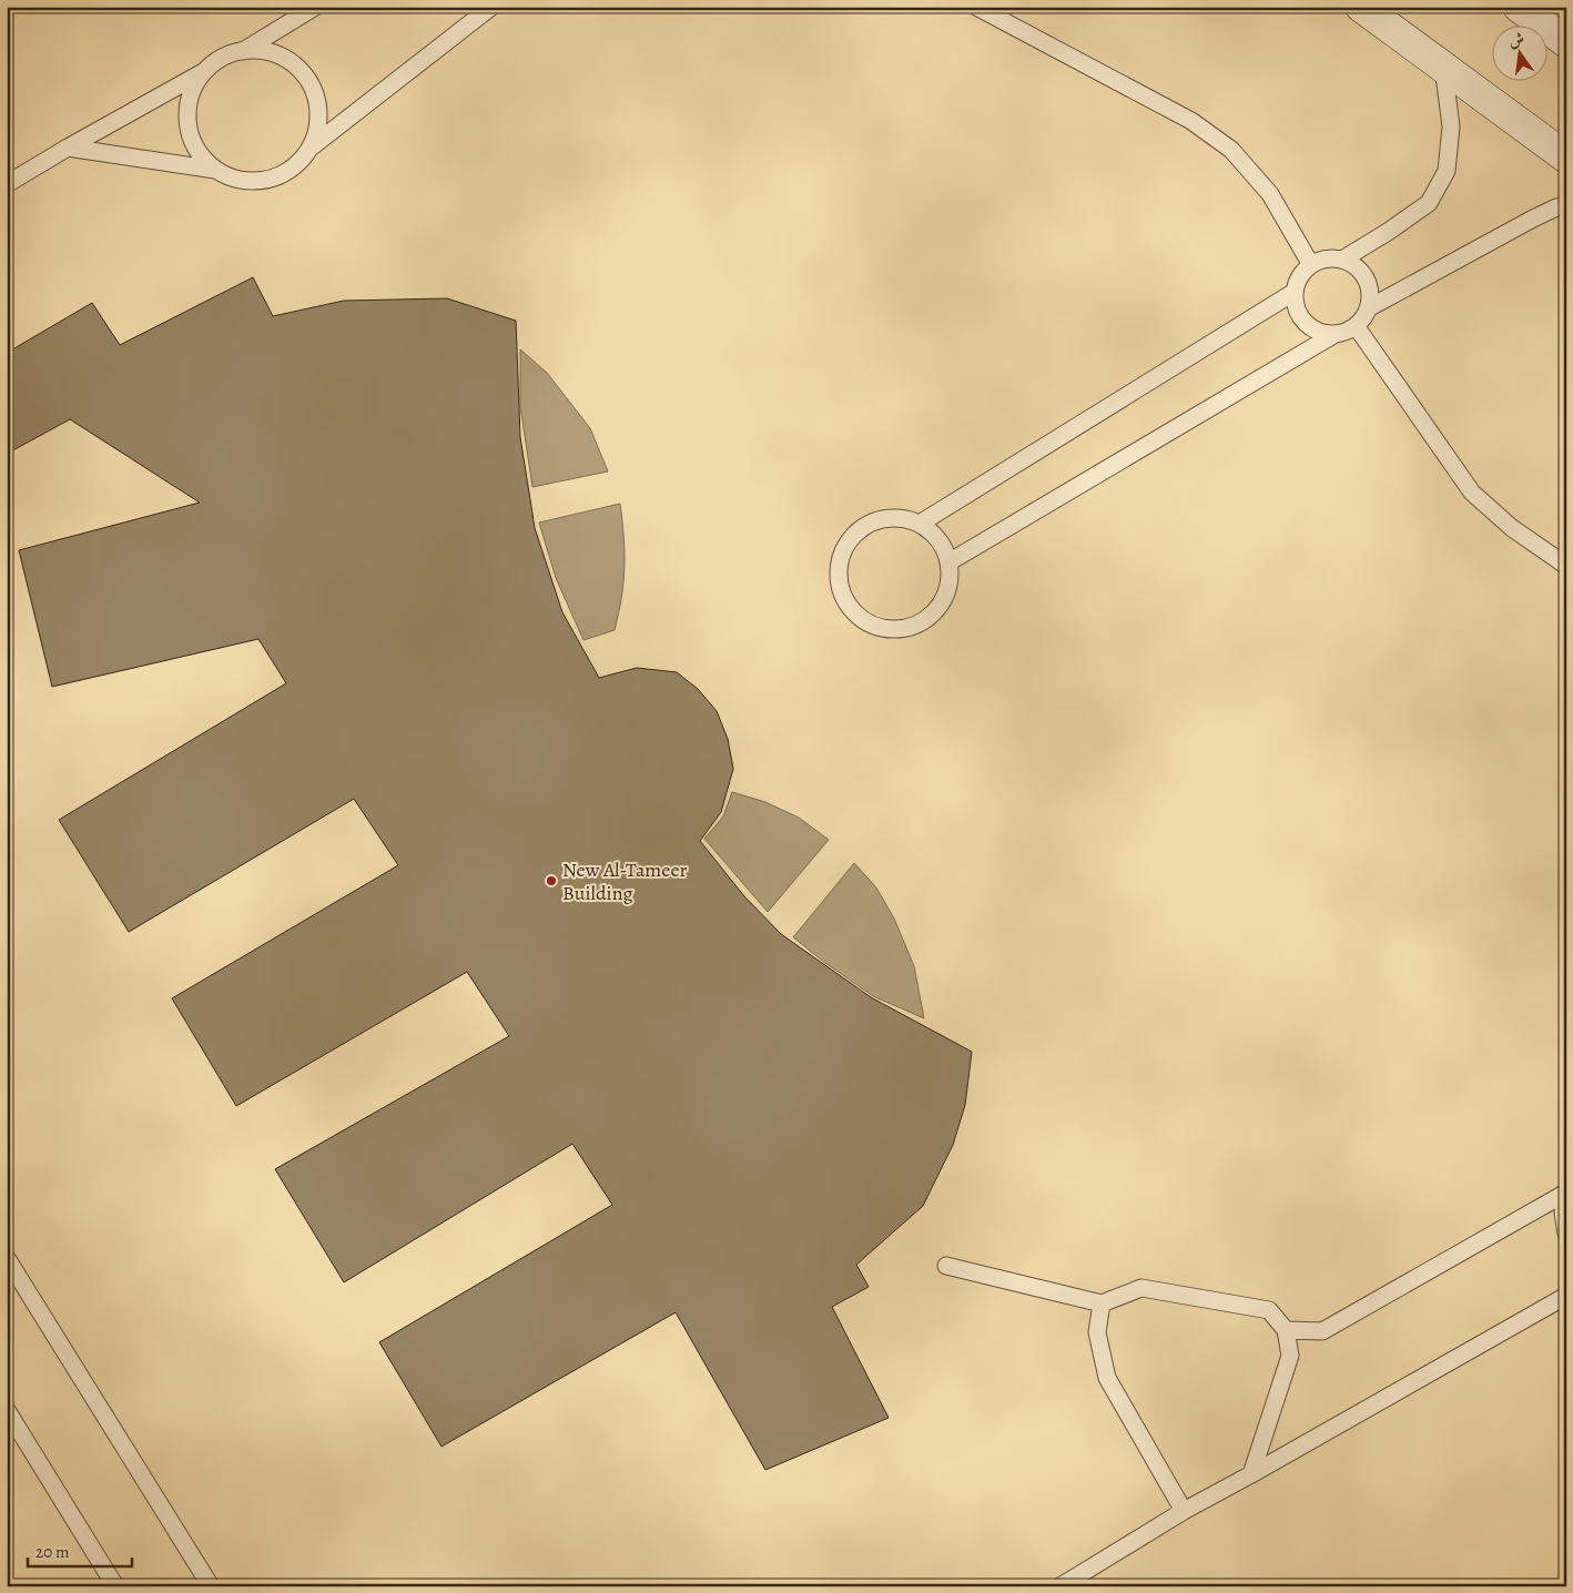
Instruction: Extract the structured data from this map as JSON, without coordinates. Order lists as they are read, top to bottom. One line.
{"places":["New Al-Tameer Building"],"scale_bar":"20 m","north":"top"}
